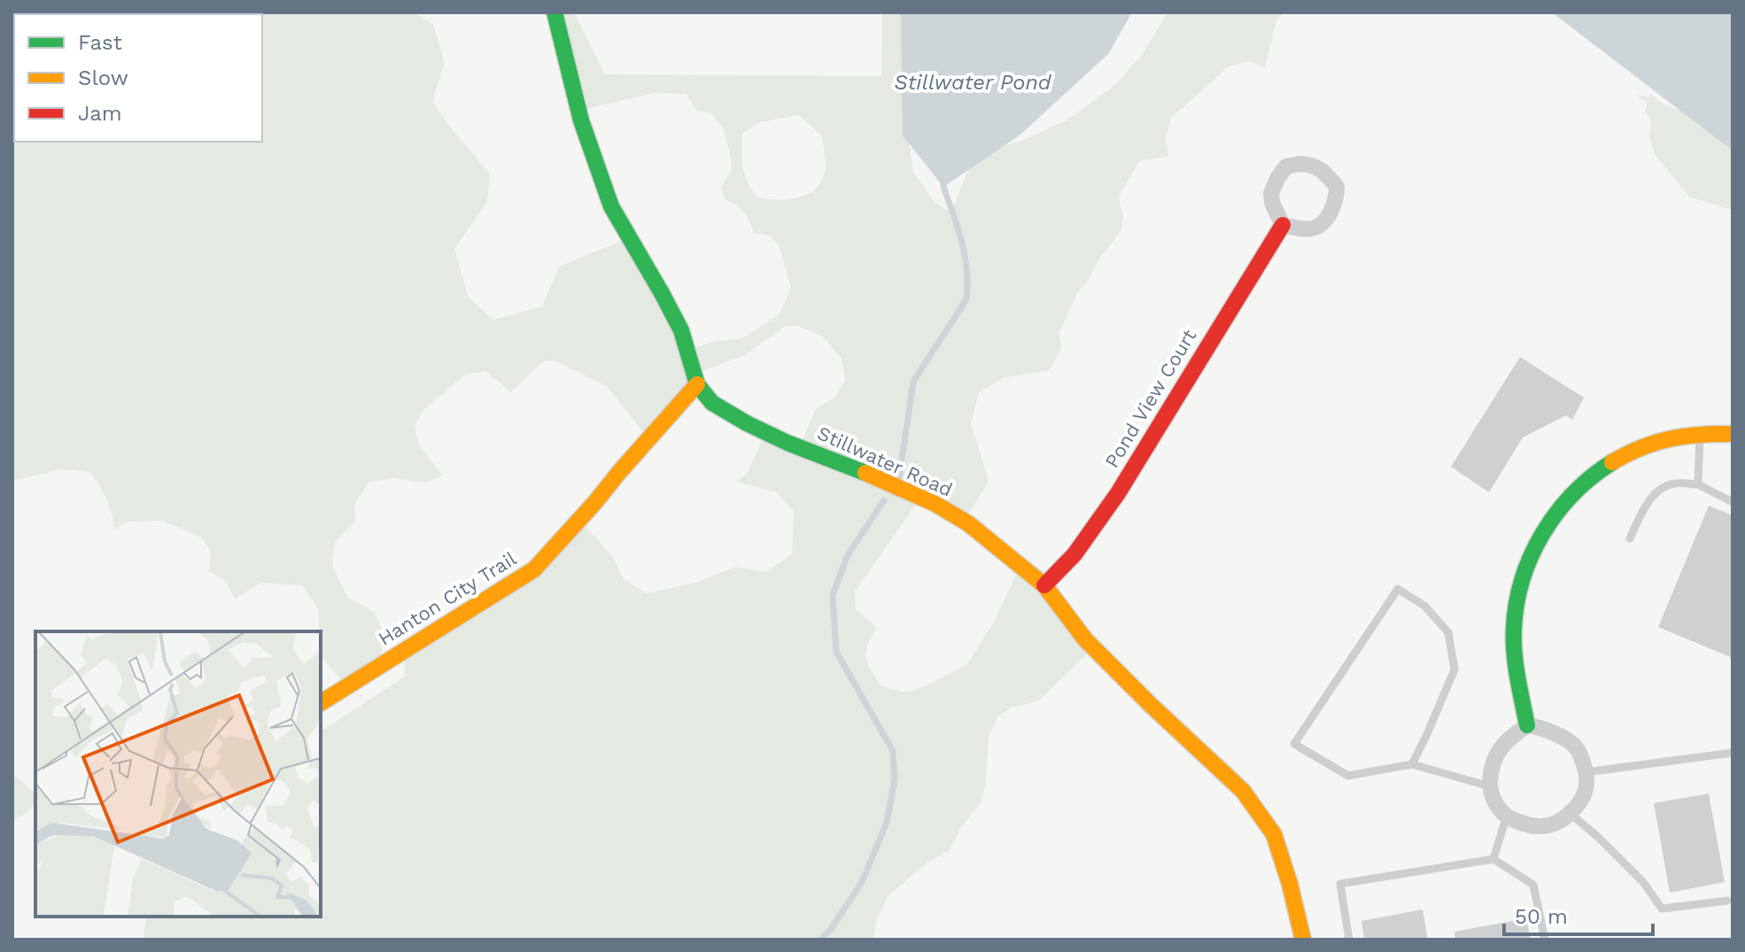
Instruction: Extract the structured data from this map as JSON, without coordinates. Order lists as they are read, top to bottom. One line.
{"streets":{"street":["Pond View Court","Stillwater Road","Hanton City Trail"]},"crossings":[["Pond View Court","Stillwater Road"],["Stillwater Road","Hanton City Trail"]],"water":["Stillwater Pond"],"legend":["Fast","Slow","Jam"],"scale_bar":"50 m"}
